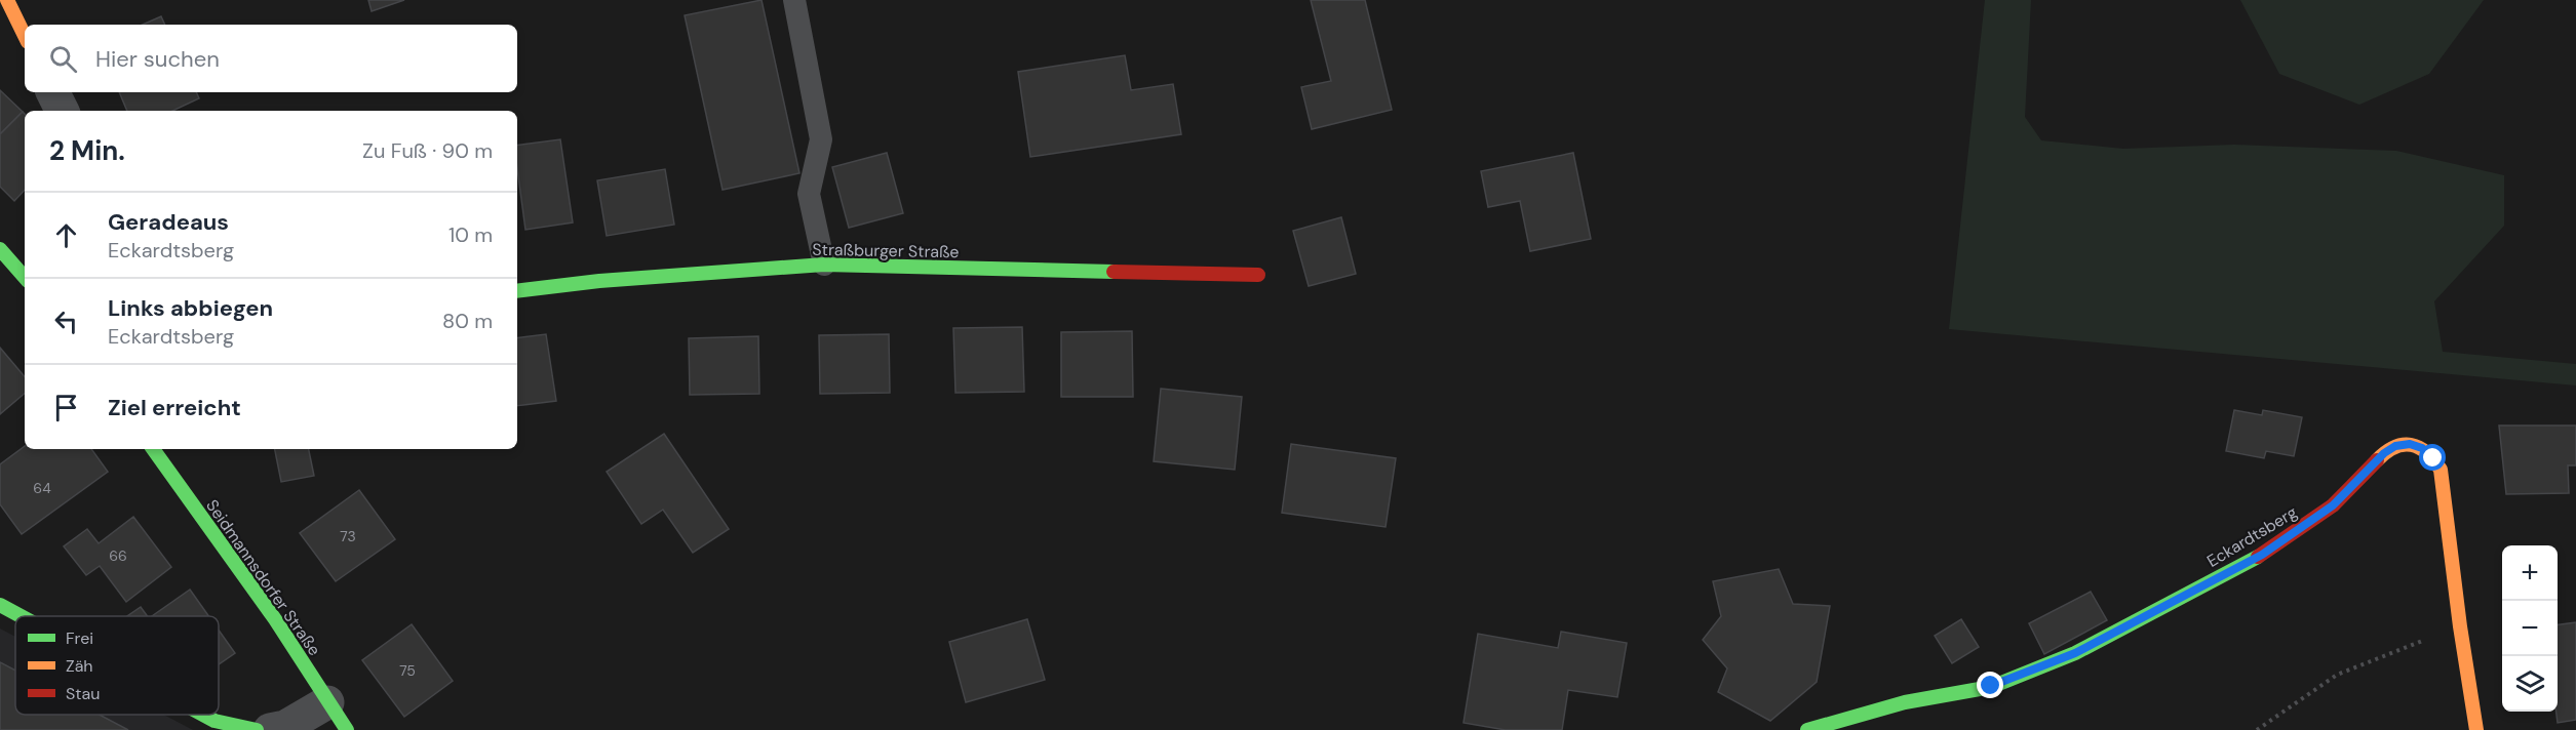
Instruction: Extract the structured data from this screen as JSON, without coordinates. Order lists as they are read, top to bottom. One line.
{"streets":{"street":["Straßburger Straße","Eckardtsberg","Seidmannsdorfer Straße"]},"house_numbers":["64","73","66","75"],"legend":["Frei","Zäh","Stau"],"page":{"search":"Hier suchen","heading":["2 Min.","Zu Fuß · 90 m"],"list":[["Geradeaus","Eckardtsberg","10 m"],["Links abbiegen","Eckardtsberg","80 m"],"Ziel erreicht"],"map_buttons":["+","−"]}}
